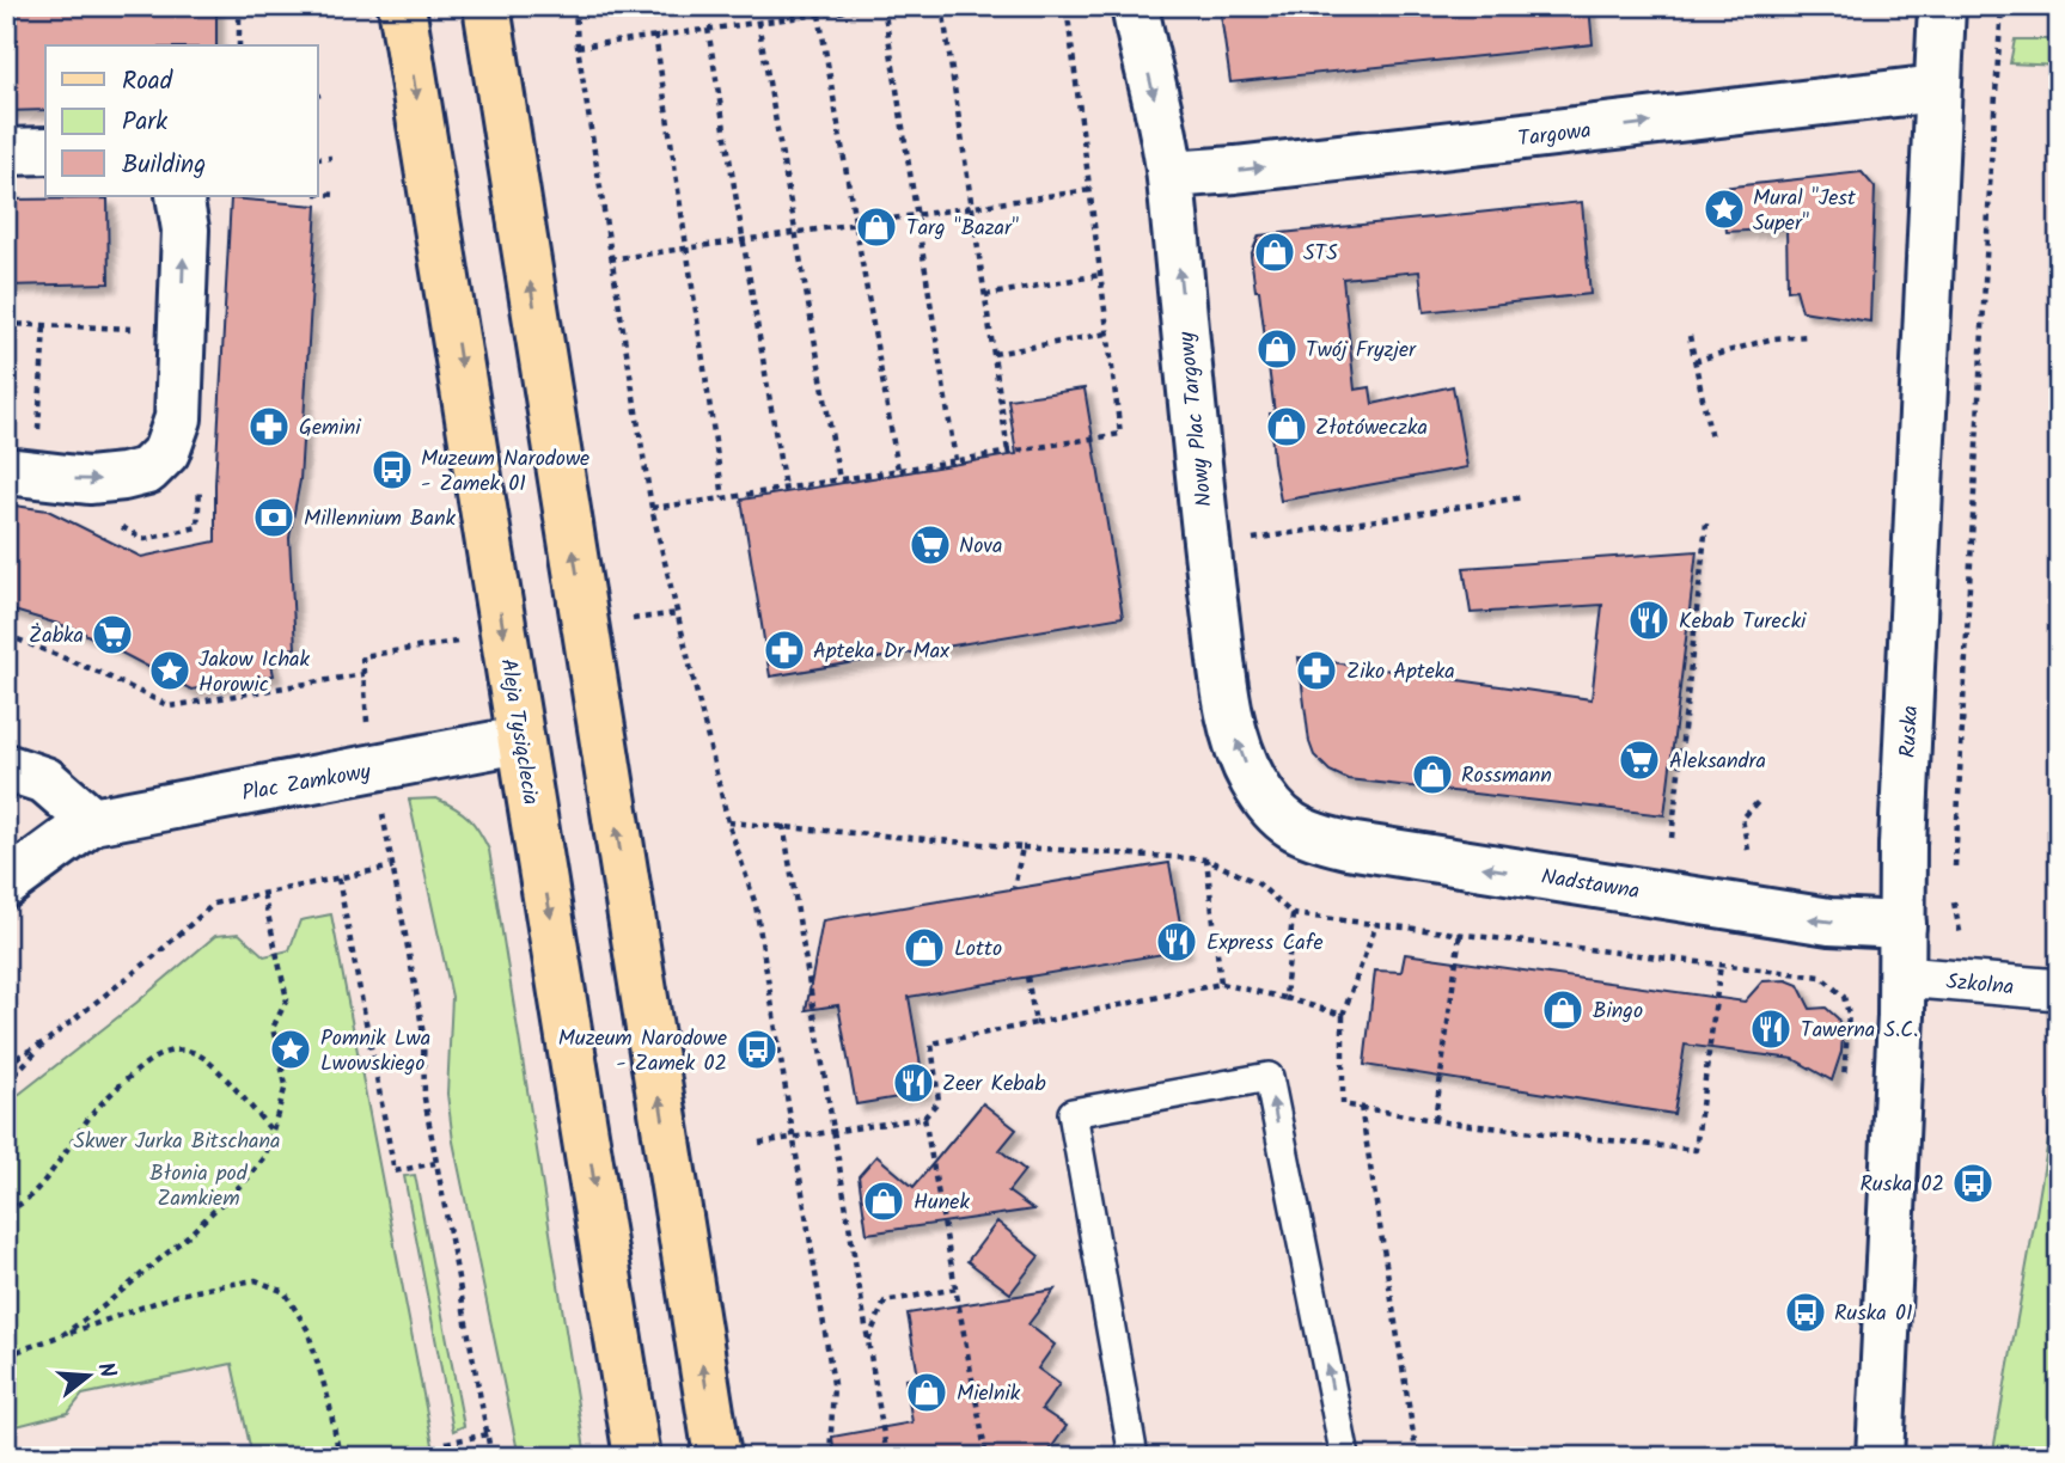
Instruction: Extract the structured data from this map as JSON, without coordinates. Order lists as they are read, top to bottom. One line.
{"streets":{"main road":["Aleja Tysiąclecia"],"street":["Targowa","Nowy Plac Targowy","Ruska","Plac Zamkowy","Nadstawna","Szkolna"]},"crossings":[["Targowa","Nowy Plac Targowy"],["Targowa","Ruska"],["Nowy Plac Targowy","Nadstawna"],["Aleja Tysiąclecia","Plac Zamkowy"],["Ruska","Nadstawna"],["Ruska","Szkolna"]],"one_way":["Targowa","Nadstawna"],"parks":["Skwer Jurka Bitschana","Błonia pod Zamkiem"],"places":{"place":["Mural \"Jest Super\"","Jakow Ichak Horowic","Pomnik Lwa Lwowskiego"],"shop":["Targ \"Bazar\"","STS","Twój Fryzjer","Złotóweczka","Rossmann","Lotto","Bingo","Hunek","Mielnik"],"pharmacy":["Gemini","Apteka Dr Max","Ziko Apteka"],"bus stop":["Muzeum Narodowe - Zamek 01","Muzeum Narodowe - Zamek 02","Ruska 02","Ruska 01"],"bank":["Millennium Bank"],"supermarket":["Nova","Żabka","Aleksandra"],"restaurant":["Kebab Turecki","Express Cafe","Tawerna S.C.","Zeer Kebab"]},"legend":["Road","Park","Building"],"north":"right"}
